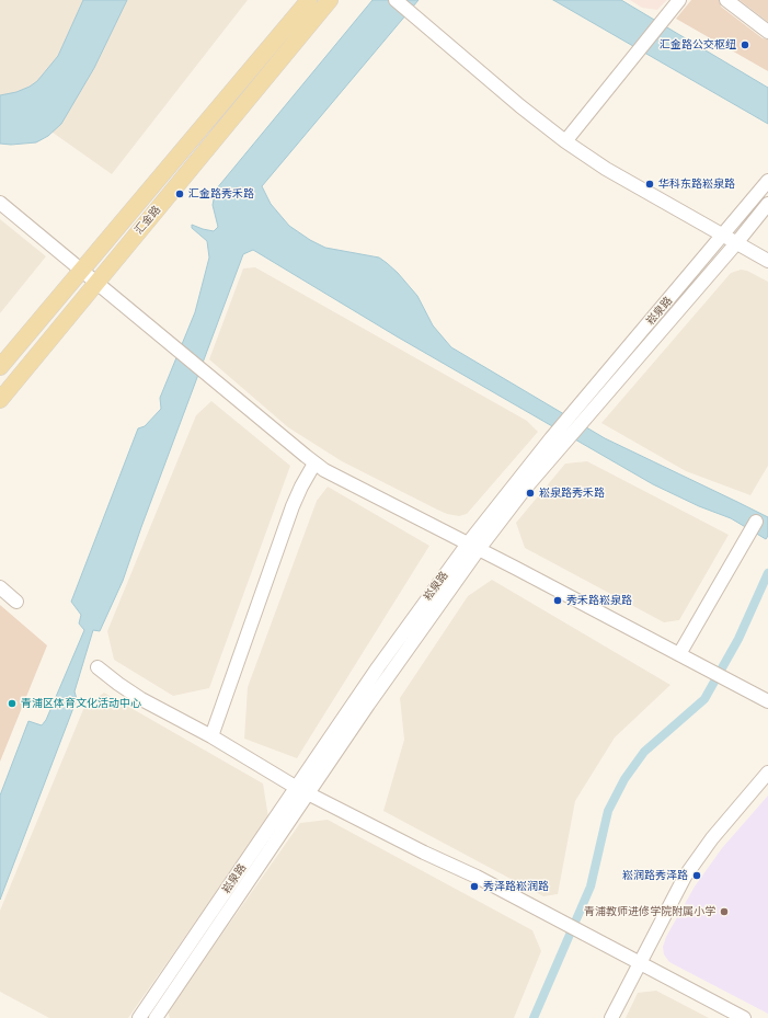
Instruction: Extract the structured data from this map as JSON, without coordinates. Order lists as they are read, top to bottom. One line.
{"streets":{"main road":["汇金路"],"street":["崧泉路"]},"places":["汇金路公交枢纽","华科东路崧泉路","汇金路秀禾路","崧泉路秀禾路","秀禾路崧泉路","青浦区体育文化活动中心","崧润路秀泽路","秀泽路崧润路","青浦教师进修学院附属小学"]}
